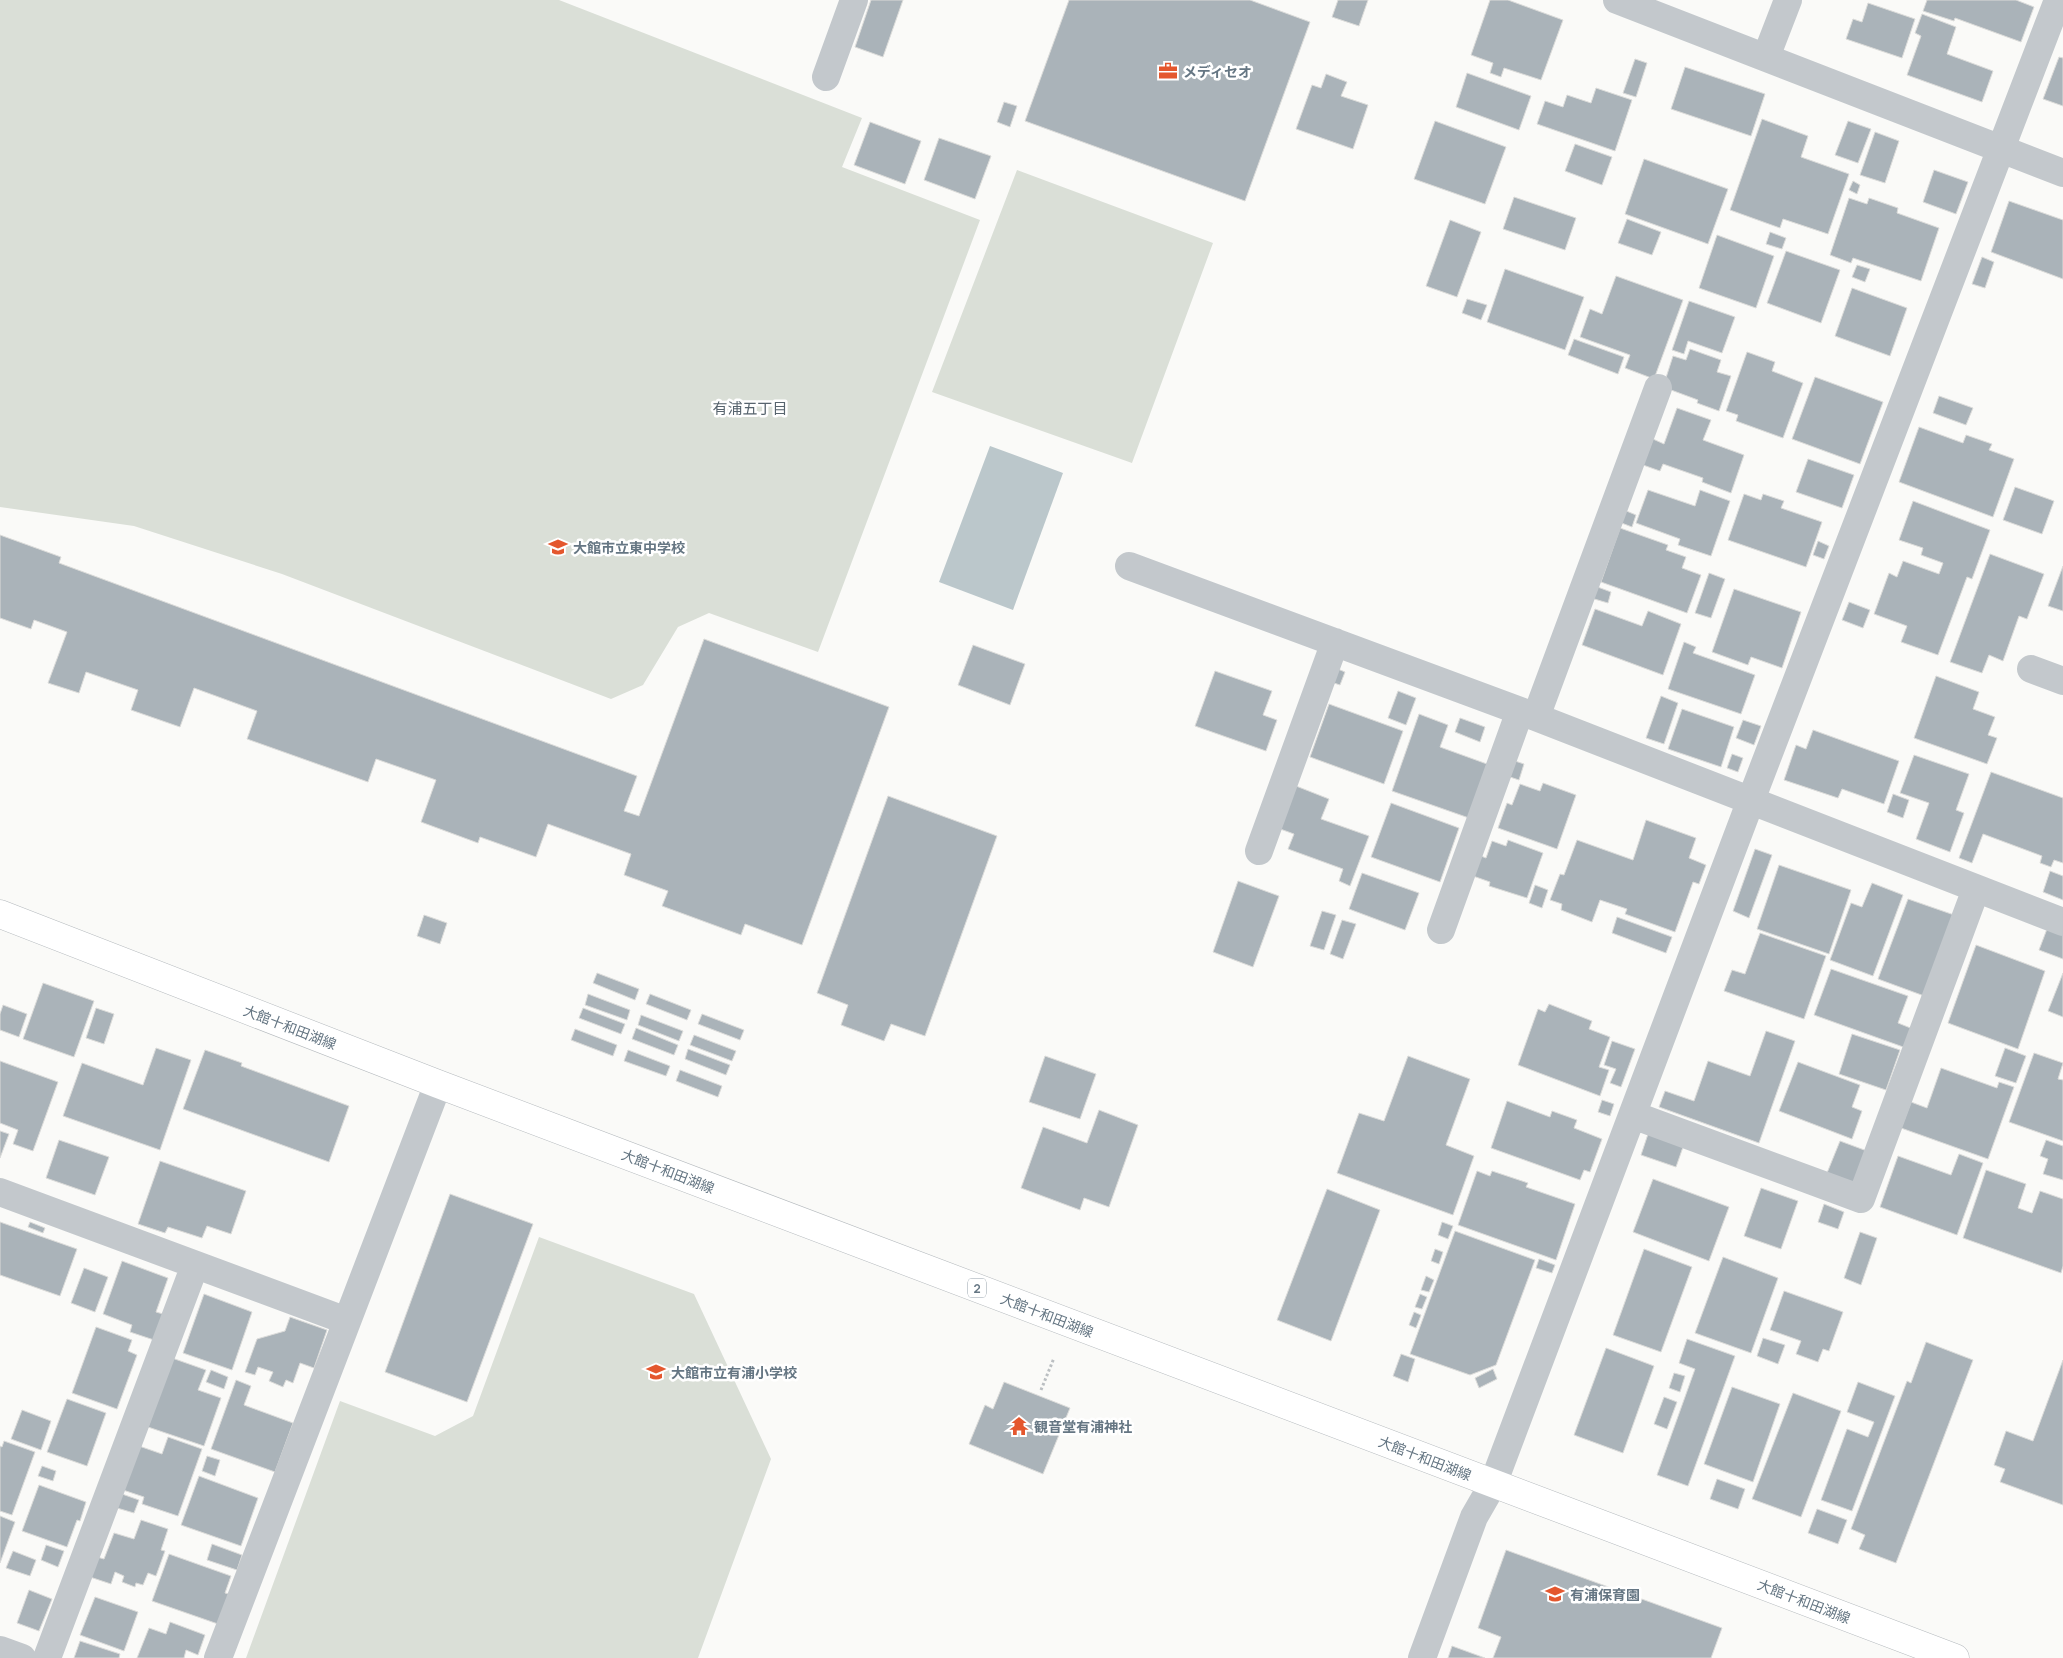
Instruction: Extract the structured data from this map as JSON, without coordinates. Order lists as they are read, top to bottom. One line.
{"streets":{"main road":["大館十和田湖線","2"]},"districts":["有浦五丁目"],"places":{"office":["メディセオ"],"school or university":["大館市立東中学校","大館市立有浦小学校","有浦保育園"],"temple":["観音堂有浦神社"]}}
